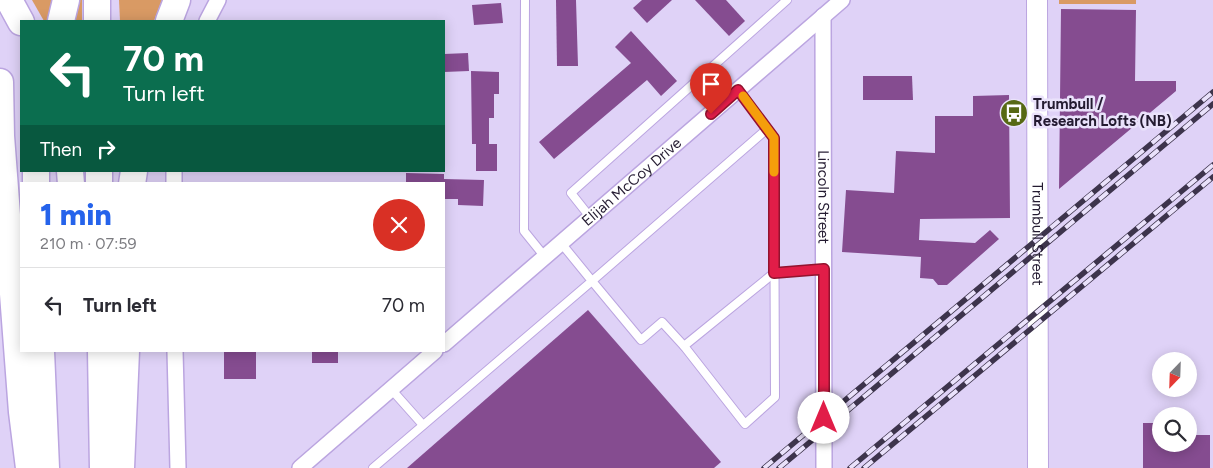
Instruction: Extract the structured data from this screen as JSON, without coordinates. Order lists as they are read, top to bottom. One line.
{"streets":{"street":["Elijah McCoy Drive","Lincoln Street","Trumbull Street"]},"crossings":[["Elijah McCoy Drive","Lincoln Street"]],"places":{"bus stop":["Trumbull / Research Lofts (NB)"]},"north":"bottom left","page":{"turn":["70 m","Turn left"],"then":"Then","heading":["1 min","210 m · 07:59"],"list":[{"name":"Turn left","value":"70 m"}]}}
